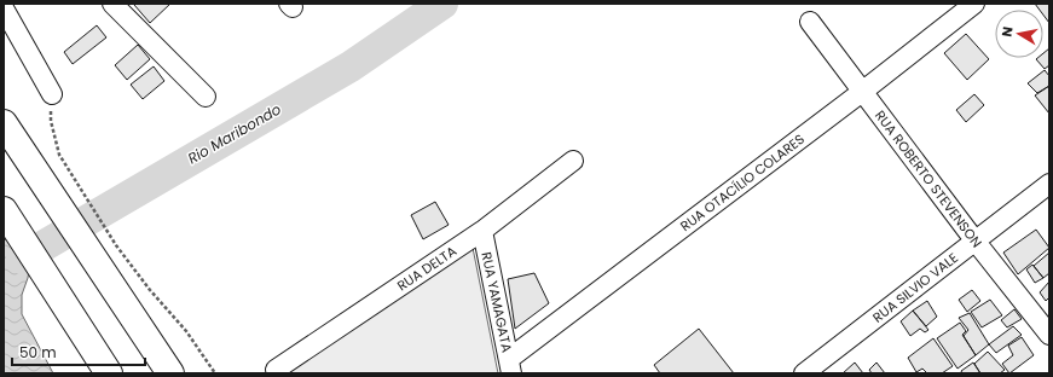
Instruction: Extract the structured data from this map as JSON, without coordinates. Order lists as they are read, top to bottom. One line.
{"streets":{"street":["RUA ROBERTO STEVENSON","RUA OTACÍLIO COLARES","RUA DELTA","RUA SILVIO VALE","RUA YAMAGATA"]},"crossings":[["RUA ROBERTO STEVENSON","RUA OTACÍLIO COLARES"],["RUA ROBERTO STEVENSON","RUA SILVIO VALE"],["RUA OTACÍLIO COLARES","RUA YAMAGATA"],["RUA DELTA","RUA YAMAGATA"]],"water":["Rio Maribondo"],"scale_bar":"50 m","north":"left"}
